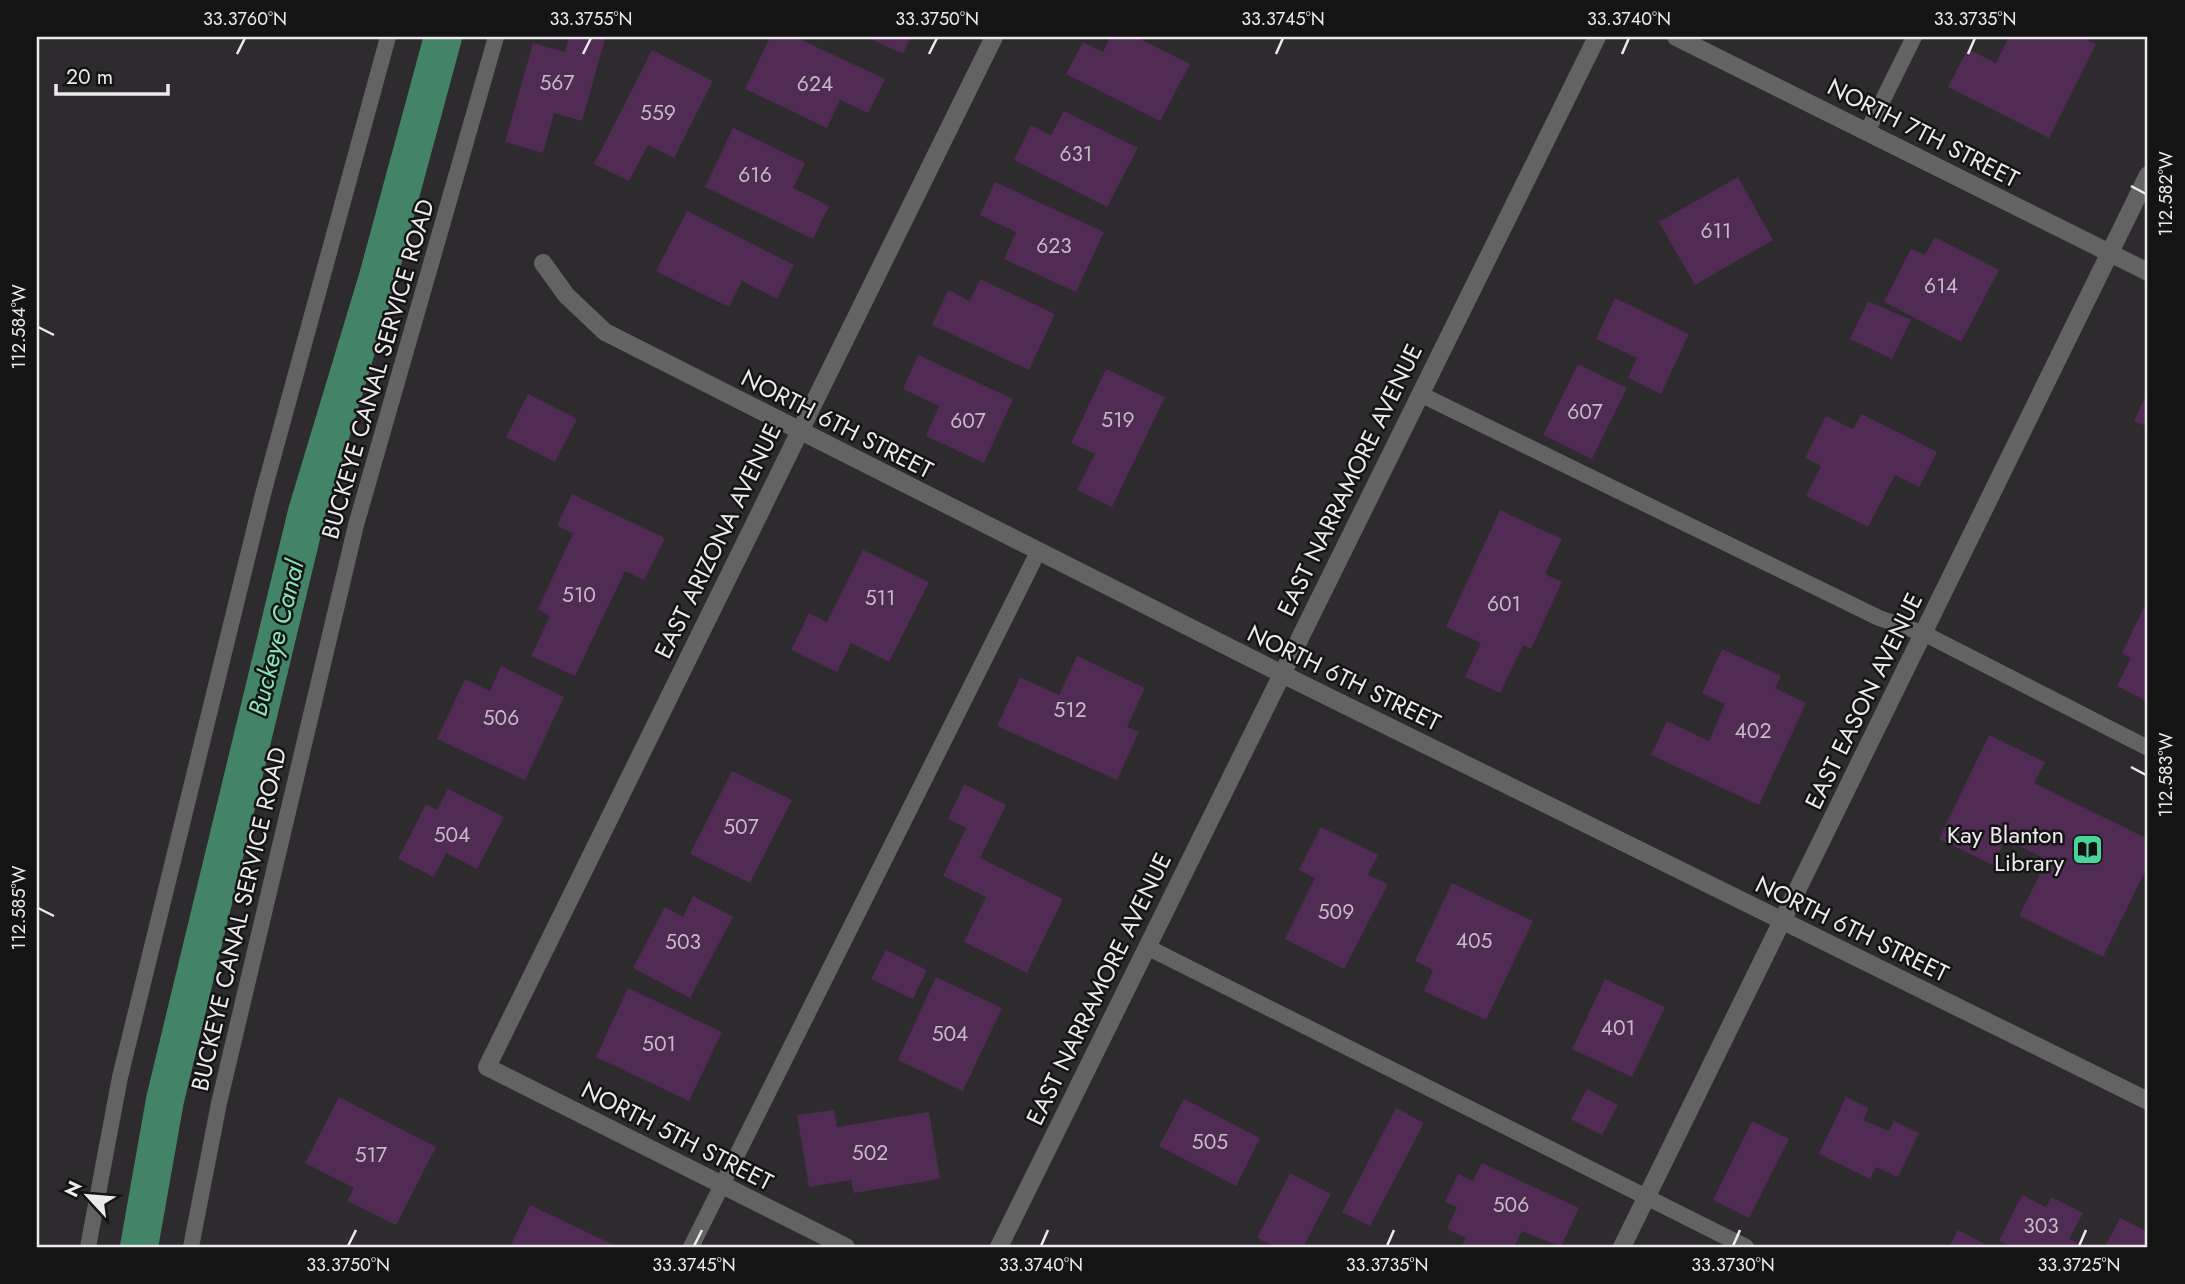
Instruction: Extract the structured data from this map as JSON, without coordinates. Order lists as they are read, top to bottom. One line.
{"streets":{"street":["NORTH 7TH STREET","NORTH 6TH STREET","EAST NARRAMORE AVENUE","EAST ARIZONA AVENUE","EAST EASON AVENUE","NORTH 5TH STREET"],"lane":["BUCKEYE CANAL SERVICE ROAD"]},"crossings":[["NORTH 7TH STREET","EAST EASON AVENUE"],["NORTH 6TH STREET","EAST NARRAMORE AVENUE"],["NORTH 6TH STREET","EAST ARIZONA AVENUE"],["NORTH 6TH STREET","EAST EASON AVENUE"],["EAST ARIZONA AVENUE","NORTH 5TH STREET"]],"water":["Buckeye Canal"],"places":{"library":["Kay Blanton Library"]},"house_numbers":["567","624","559","631","616","611","623","614","607","519","607","510","511","601","512","506","402","507","504","509","405","503","401","504","501","505","502","517","506","303"],"scale_bar":"20 m","north":"top left","coordinates":["33.3760°N","33.3755°N","33.3750°N","33.3745°N","33.3740°N","33.3735°N","112.582°W","112.584°W","112.583°W","112.585°W","33.3730°N","33.3725°N"]}
